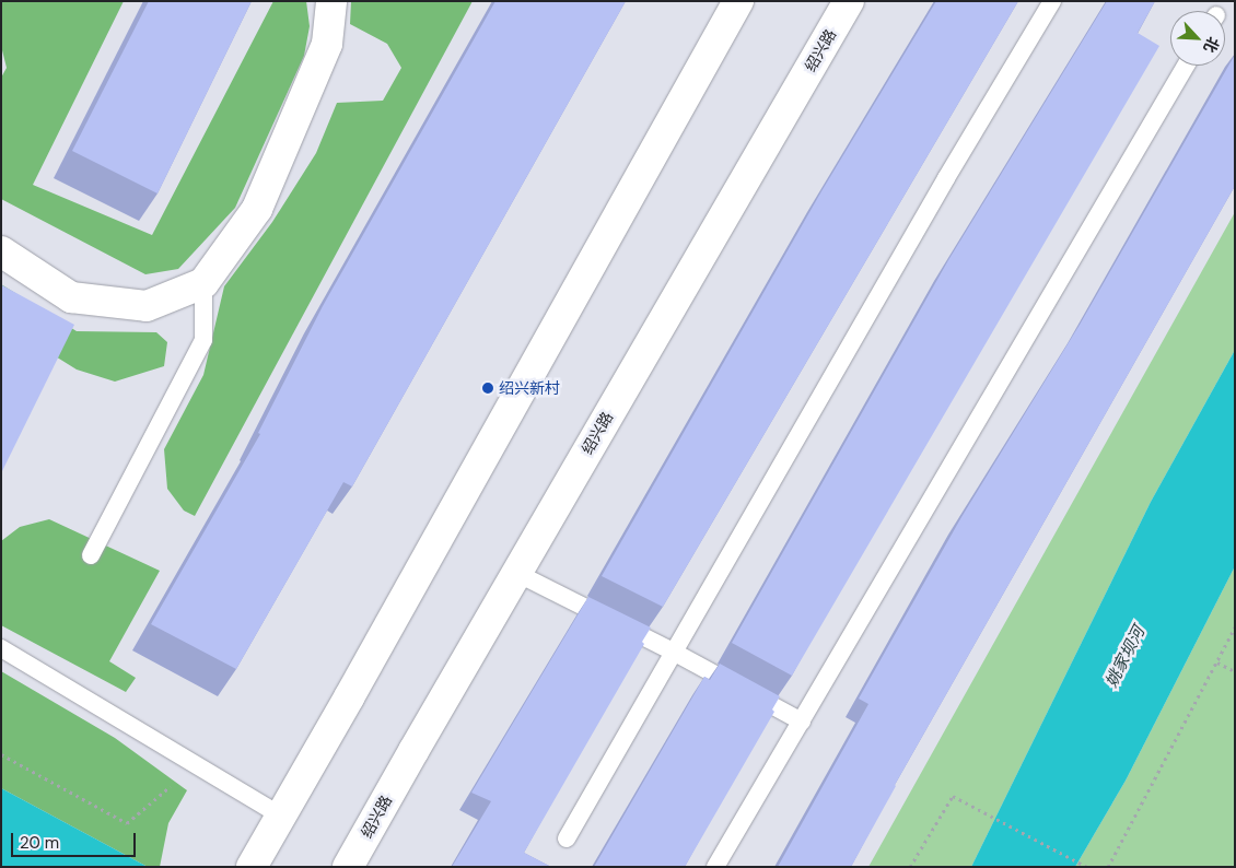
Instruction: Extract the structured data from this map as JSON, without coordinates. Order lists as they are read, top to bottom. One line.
{"streets":{"main road":["绍兴路"]},"water":["姚家坝河"],"places":["绍兴新村"],"scale_bar":"20 m","north":"bottom right"}
